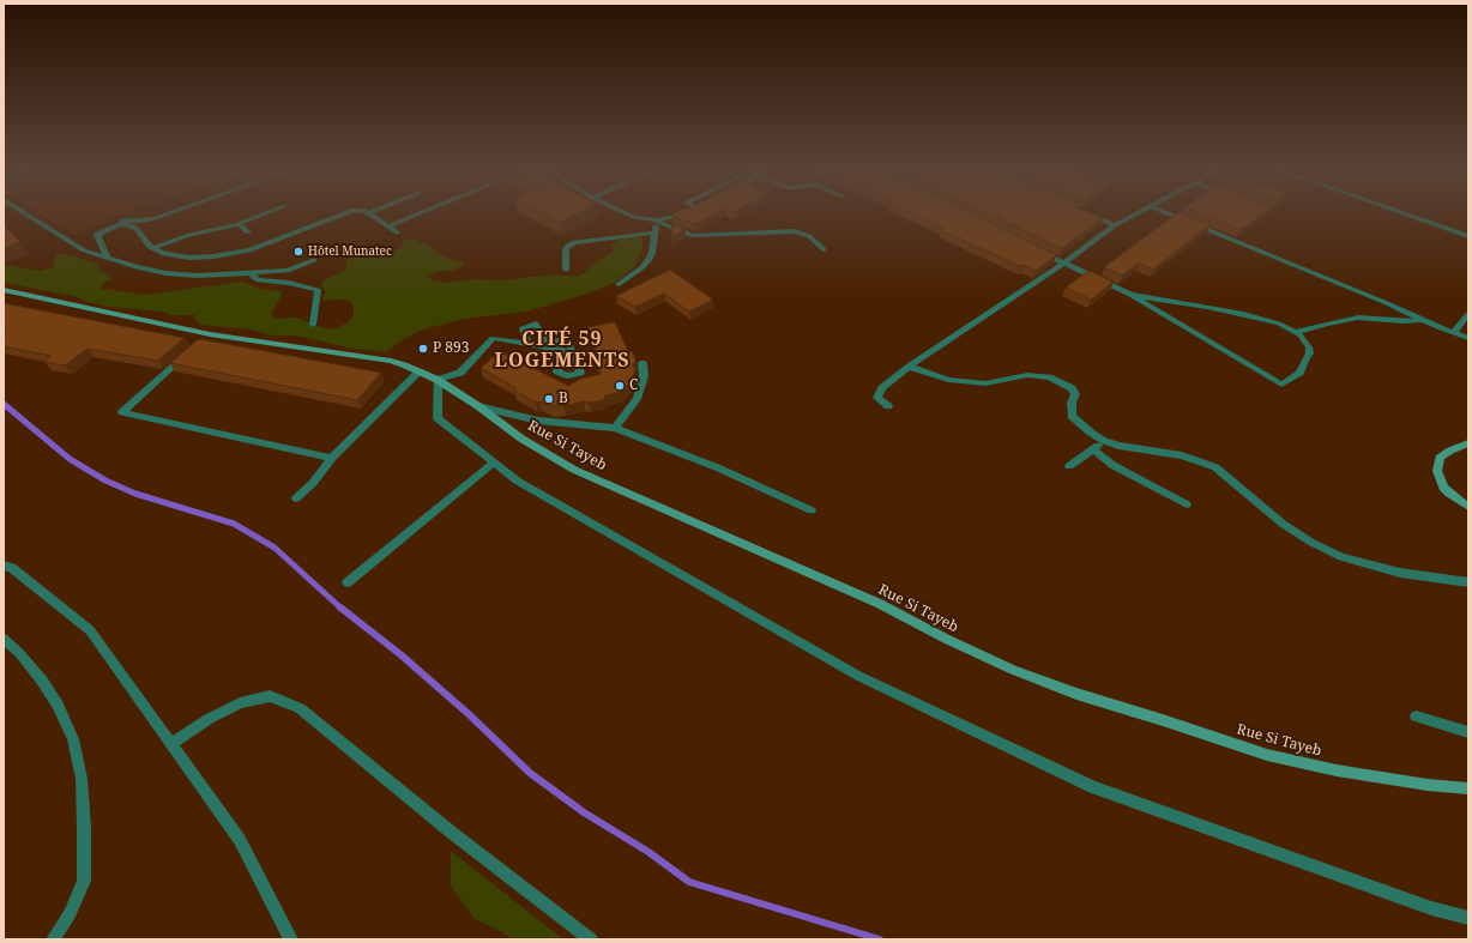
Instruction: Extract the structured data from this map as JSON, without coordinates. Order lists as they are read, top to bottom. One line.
{"streets":{"main road":["Rue Si Tayeb"]},"districts":["CITÉ 59 LOGEMENTS"],"places":["Hôtel Munatec","P 893","C","B"]}
